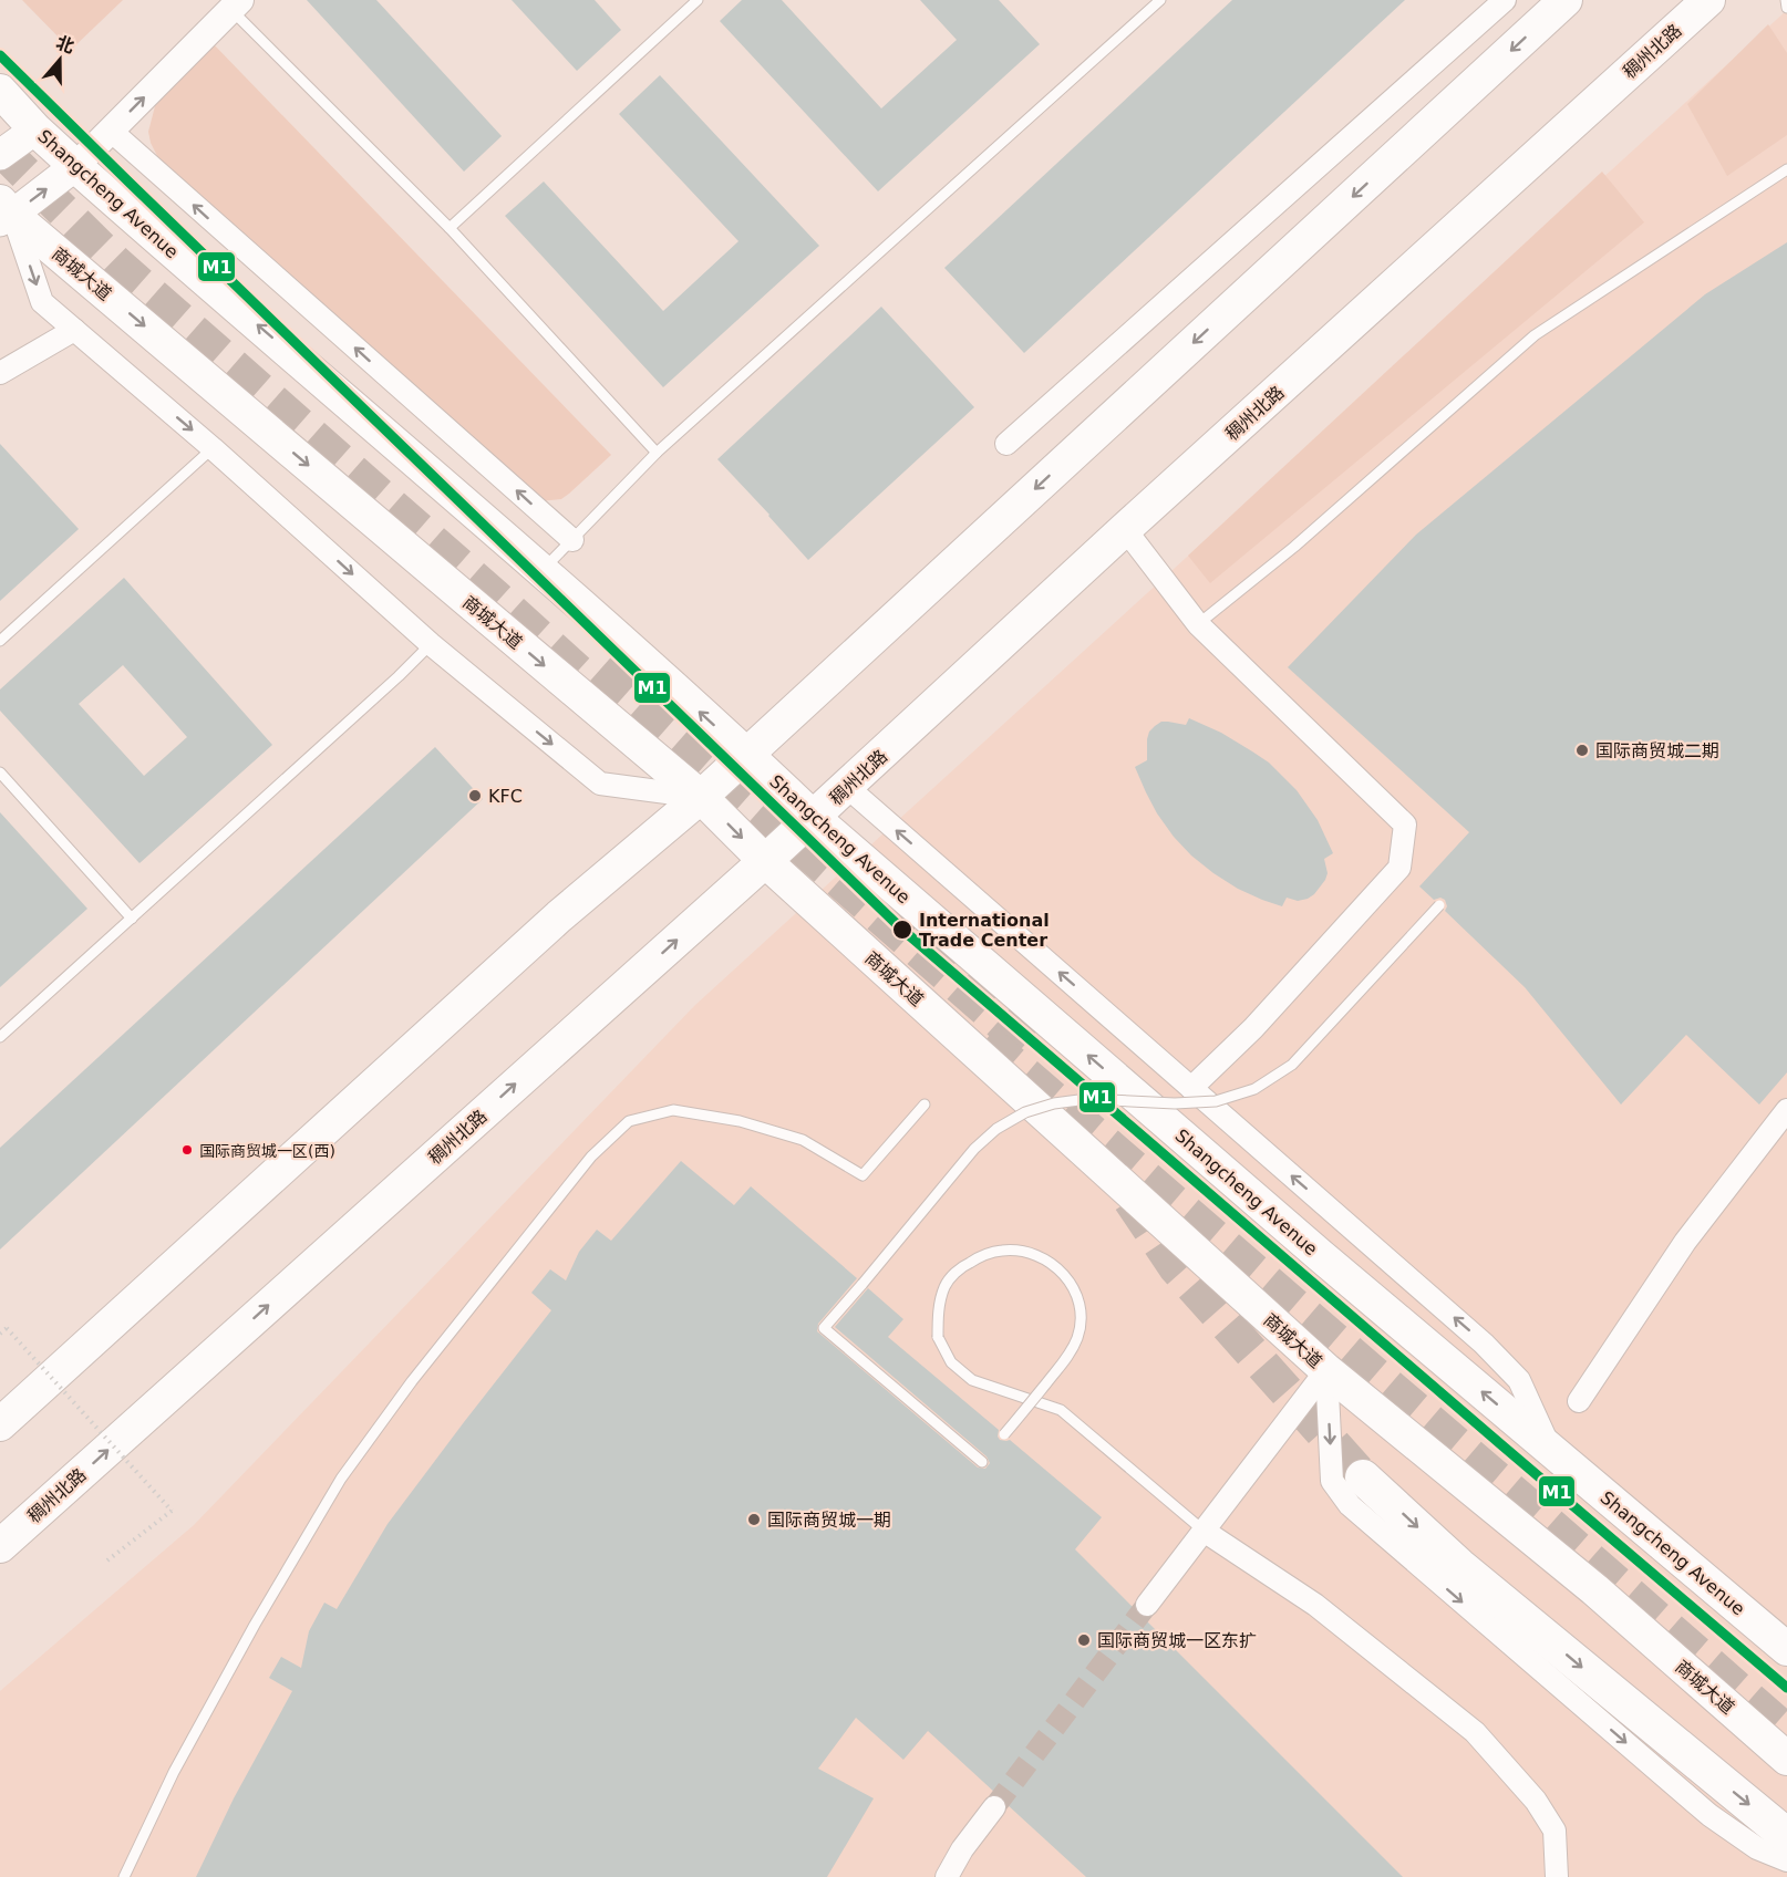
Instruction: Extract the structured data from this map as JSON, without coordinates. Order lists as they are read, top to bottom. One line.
{"streets":{"main road":["稠州北路","Shangcheng Avenue","商城大道"]},"crossings":[["稠州北路","Shangcheng Avenue"],["稠州北路","商城大道"]],"one_way":["Shangcheng Avenue","商城大道"],"places":["国际商贸城二期","KFC","International Trade Center","国际商贸城一区(西)","国际商贸城一期","国际商贸城一区东扩"],"lines":["transit line M1"],"north":"top"}
